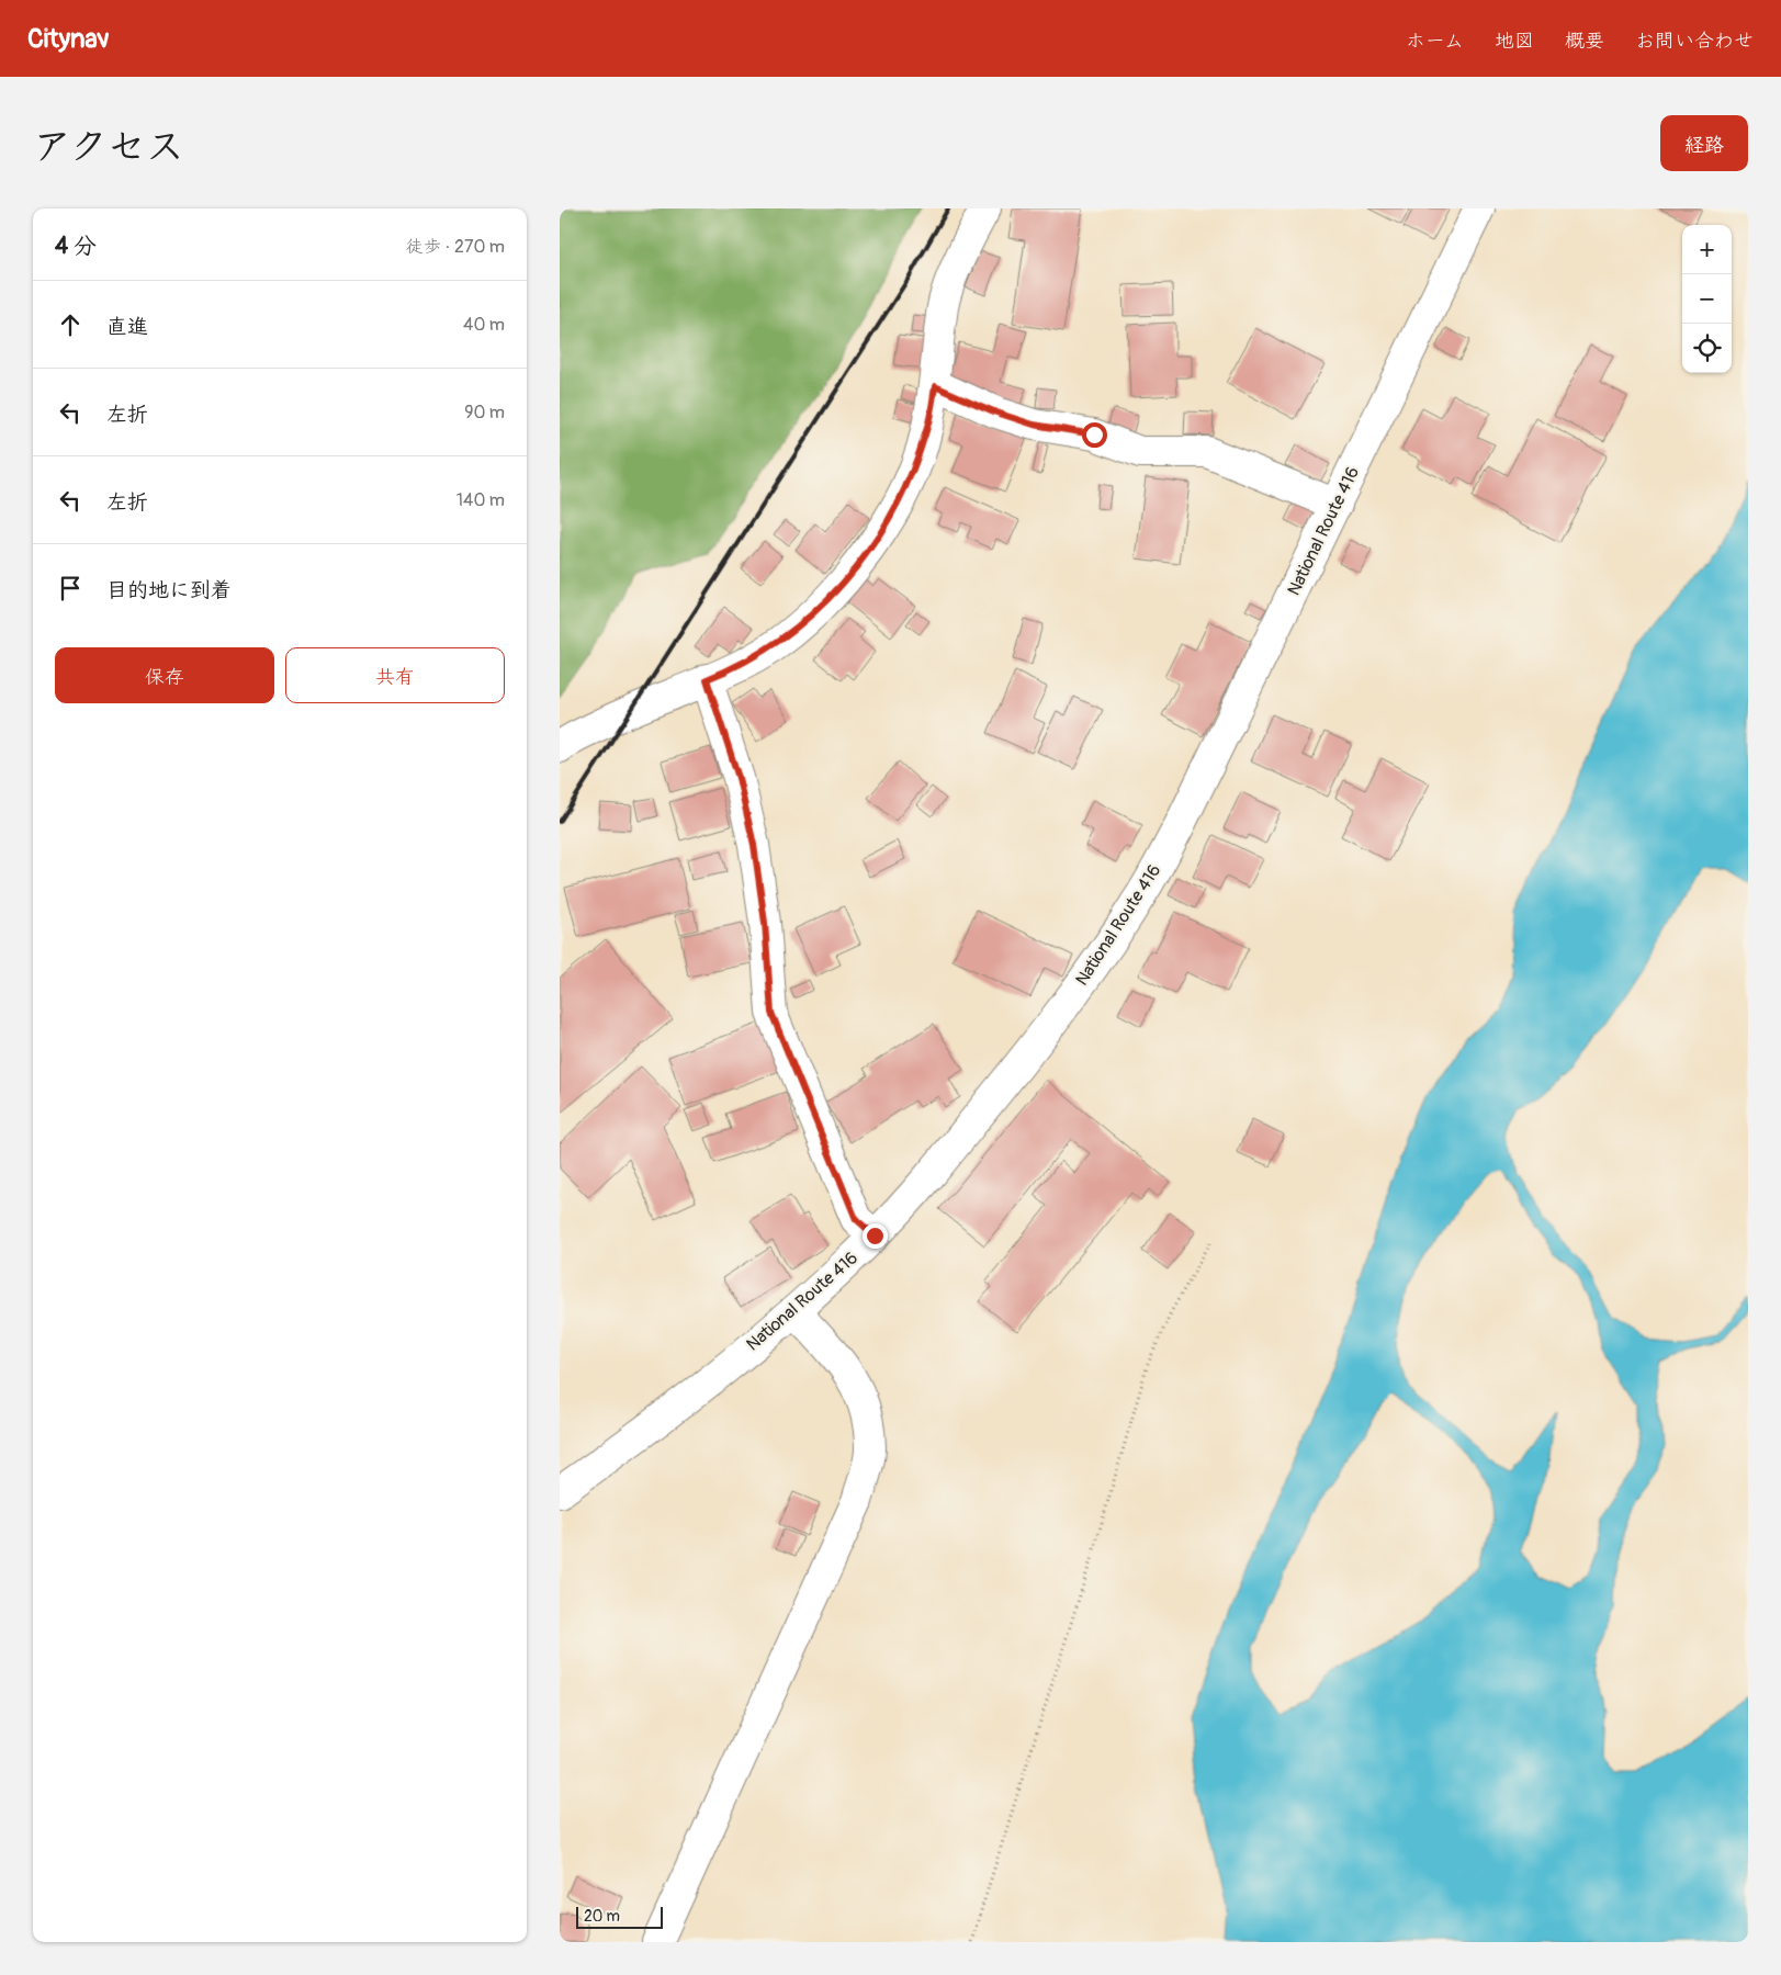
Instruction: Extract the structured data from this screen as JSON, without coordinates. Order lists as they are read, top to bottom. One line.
{"streets":{"main road":["National Route 416"]},"scale_bar":"20 m","page":{"header":"Citynav","nav":["ホーム","地図","概要","お問い合わせ"],"title":"アクセス","buttons":["経路",["保存","共有"]],"heading":["4 分","徒歩 · 270 m"],"map_buttons":["+","−"],"list":[["直進","40 m"],["左折","90 m"],["左折","140 m"],"目的地に到着"],"scale":"20 m"}}
